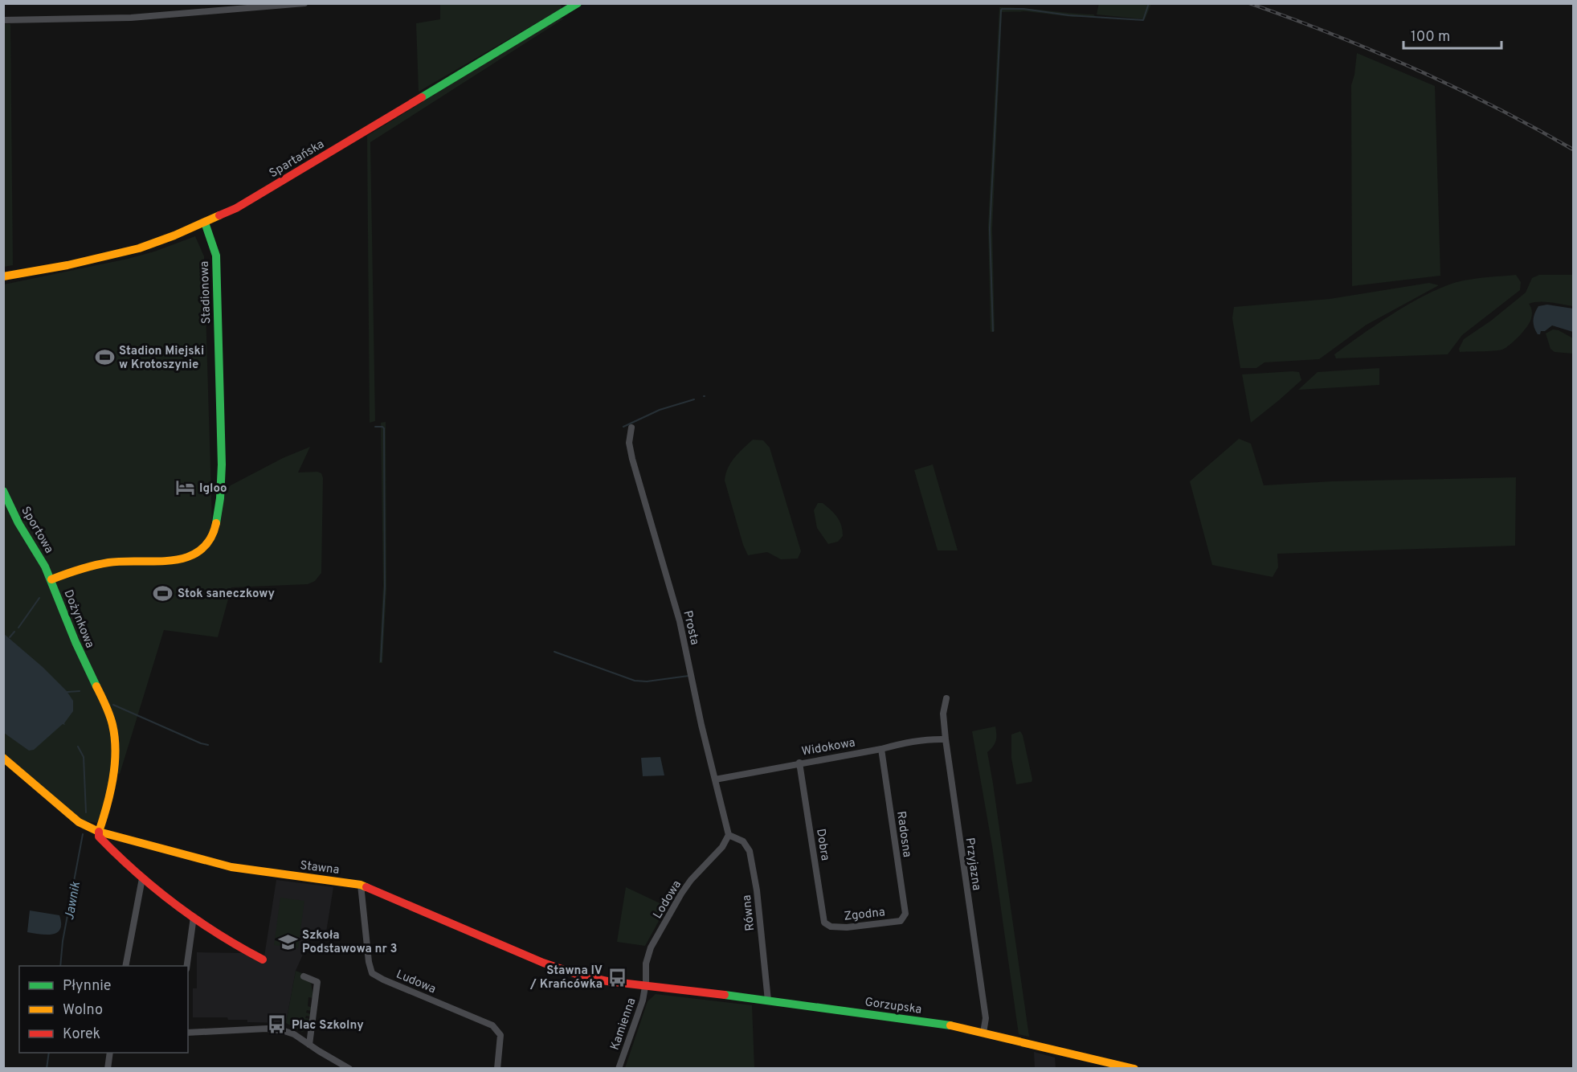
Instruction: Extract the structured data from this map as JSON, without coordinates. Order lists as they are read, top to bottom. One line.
{"streets":{"street":["Spartańska","Stadionowa","Sportowa","Dożynkowa","Prosta","Widokowa","Radosna","Dobra","Przyjazna","Stawna","Lodowa","Równa","Zgodna","Ludowa","Gorzupska","Kamienna"]},"crossings":[["Spartańska","Stadionowa"],["Stadionowa","Dożynkowa"],["Sportowa","Dożynkowa"],["Dożynkowa","Stawna"],["Prosta","Widokowa"],["Prosta","Lodowa"],["Prosta","Równa"],["Widokowa","Radosna"],["Widokowa","Dobra"],["Widokowa","Przyjazna"],["Radosna","Zgodna"],["Dobra","Zgodna"],["Przyjazna","Gorzupska"],["Stawna","Lodowa"],["Stawna","Ludowa"],["Stawna","Gorzupska"],["Stawna","Kamienna"],["Lodowa","Równa"],["Lodowa","Gorzupska"],["Lodowa","Kamienna"],["Równa","Gorzupska"],["Gorzupska","Kamienna"]],"water":["Jawnik"],"places":{"sports":["Stadion Miejski w Krotoszynie","Stok saneczkowy"],"hotel":["Igloo"],"school or university":["Szkoła Podstawowa nr 3"],"bus stop":["Stawna IV / Krańcówka","Plac Szkolny"]},"legend":["Płynnie","Wolno","Korek"],"scale_bar":"100 m"}
